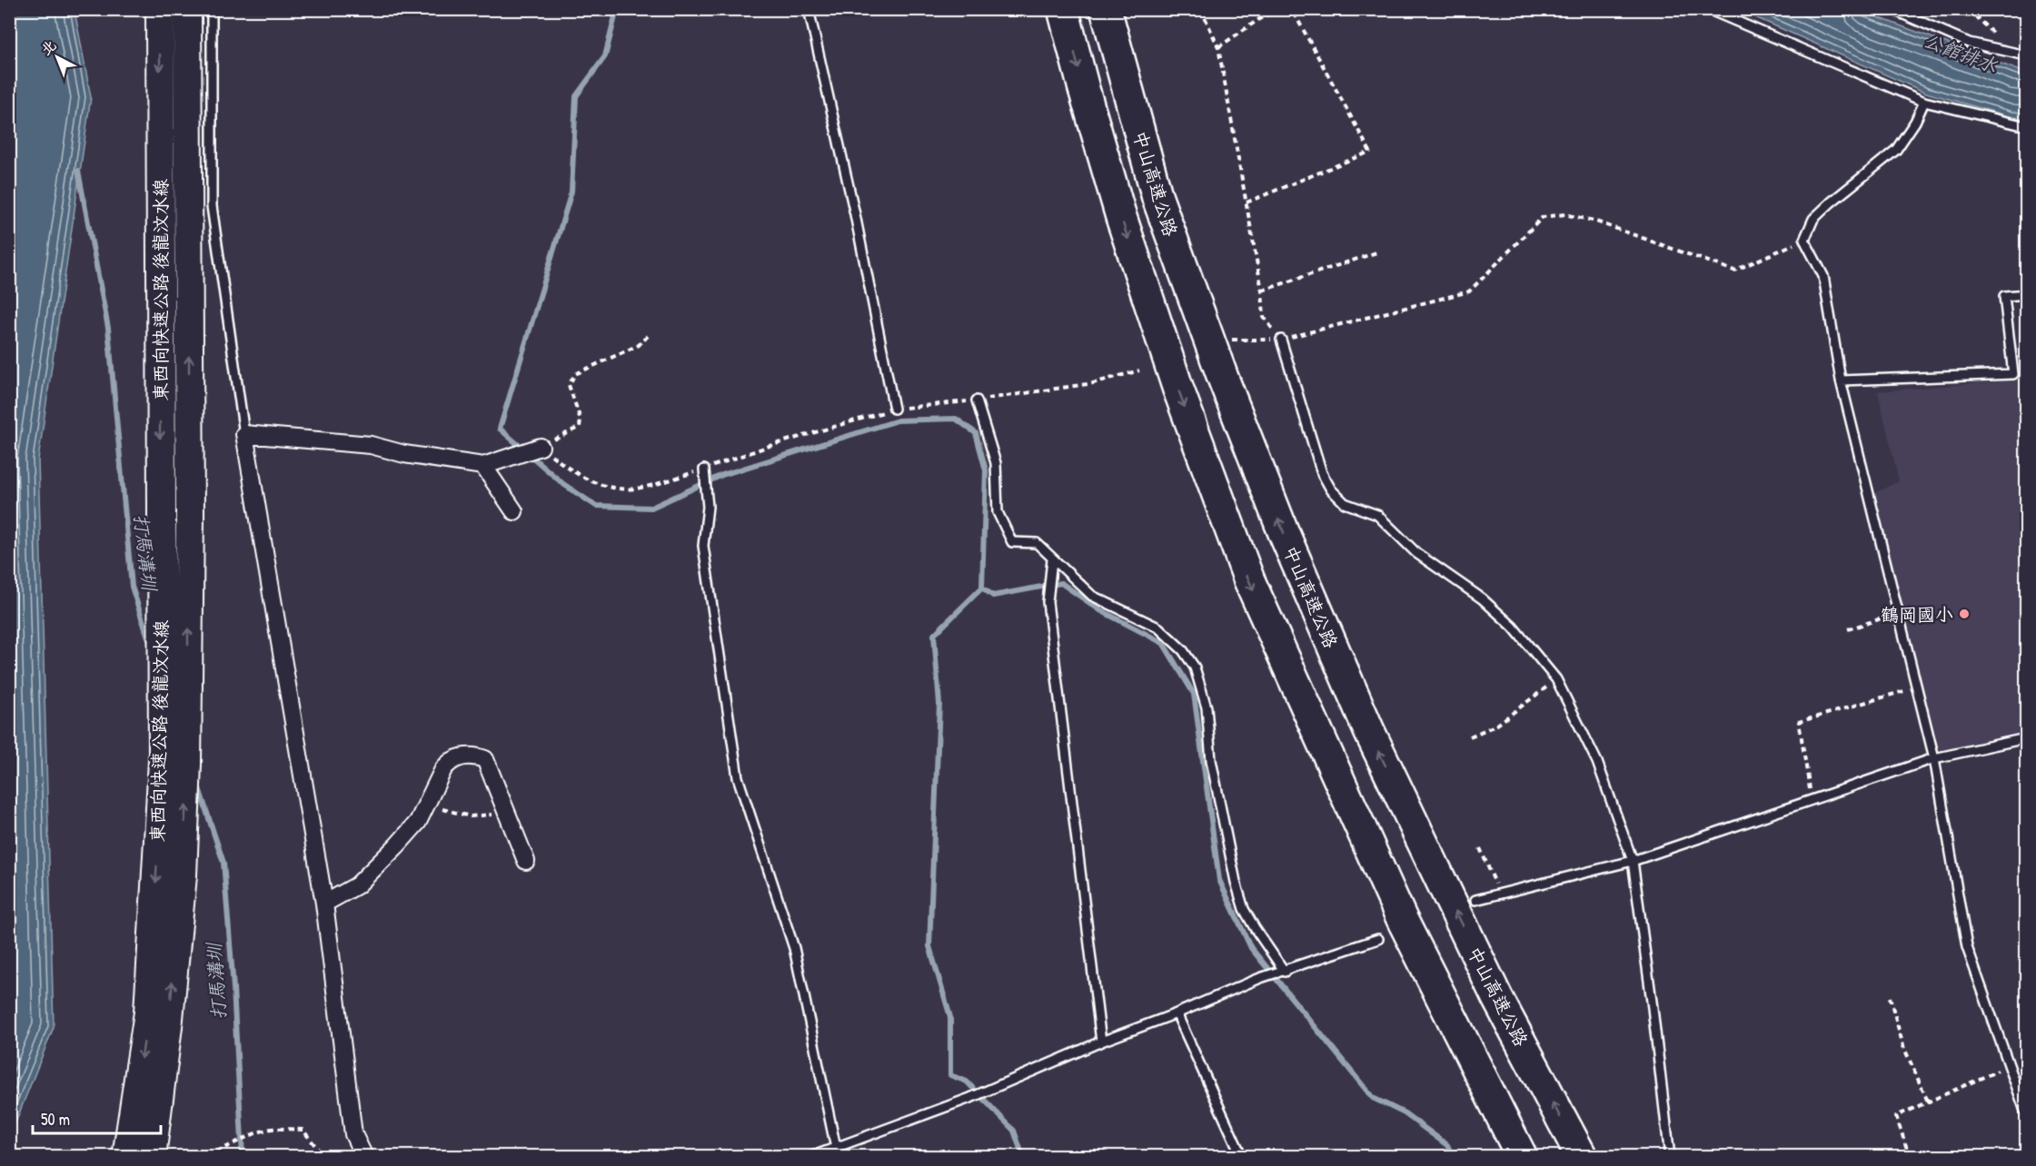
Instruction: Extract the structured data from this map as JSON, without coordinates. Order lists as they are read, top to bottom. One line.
{"streets":{"highway":["中山高速公路","東西向快速公路 後龍汶水線"]},"water":["公館排水","打馬溝圳"],"places":["鶴岡國小"],"scale_bar":"50 m","north":"top left"}
